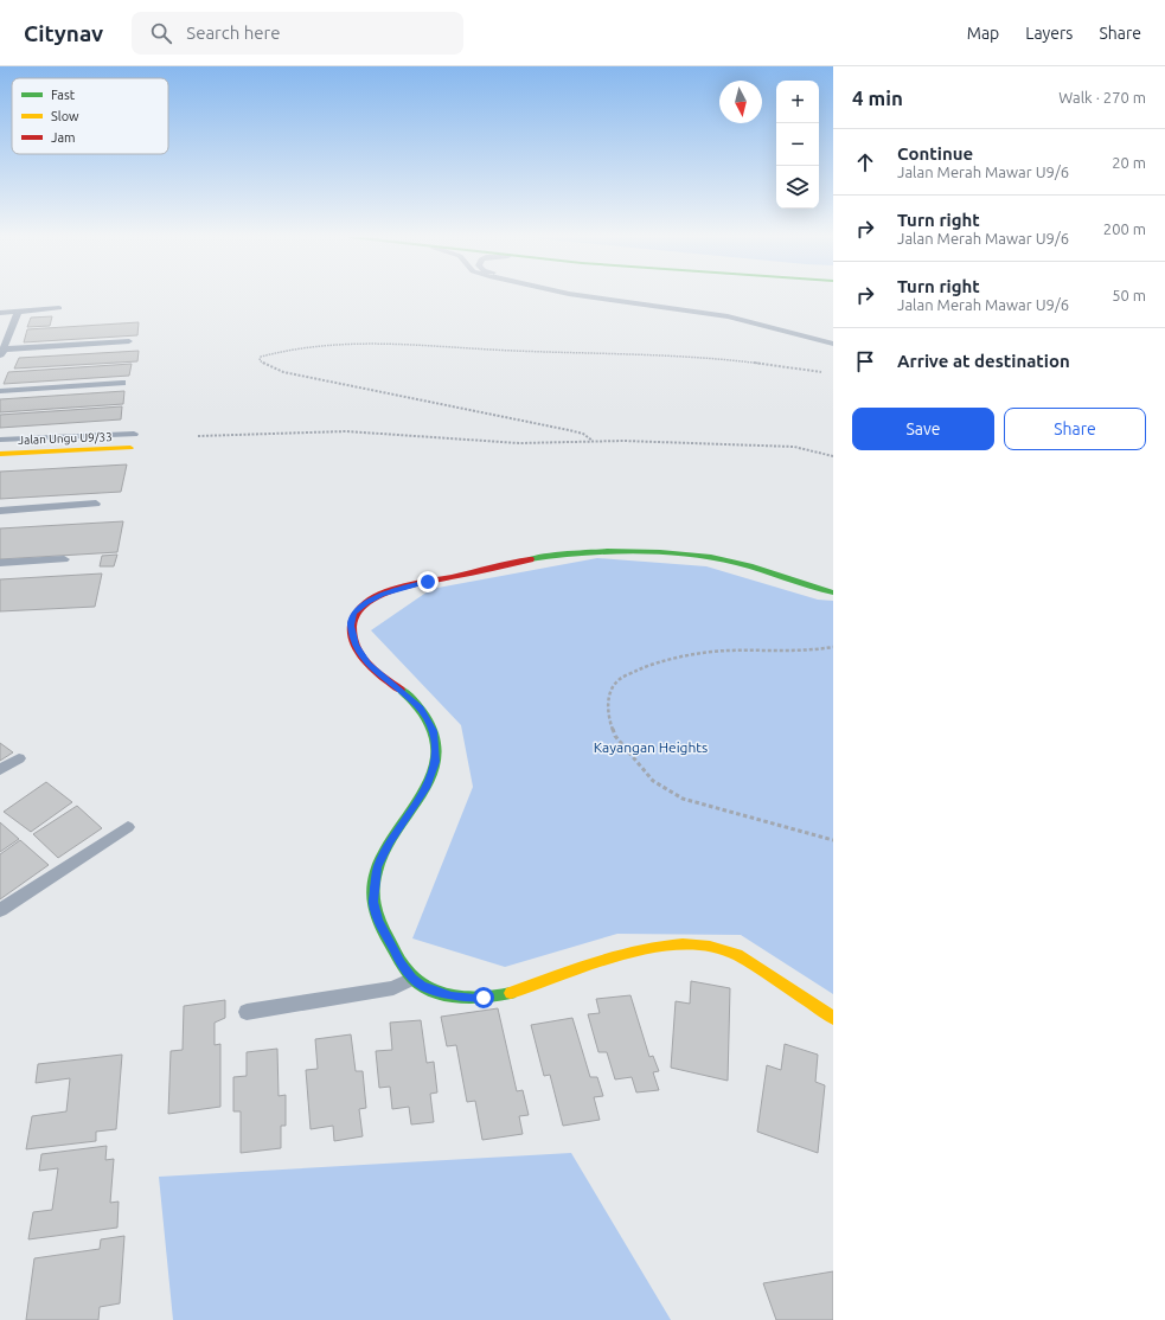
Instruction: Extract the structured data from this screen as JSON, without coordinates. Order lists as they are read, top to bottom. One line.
{"streets":{"main road":["Jalan Ungu U9/33"]},"parks":["Kayangan Heights"],"legend":["Fast","Slow","Jam"],"north":"bottom","page":{"header":"Citynav","search":"Search here","nav":["Map","Layers","Share"],"heading":["4 min","Walk · 270 m"],"map_buttons":["+","−"],"list":[["Continue","Jalan Merah Mawar U9/6","20 m"],["Turn right","Jalan Merah Mawar U9/6","200 m"],["Turn right","Jalan Merah Mawar U9/6","50 m"],"Arrive at destination"],"buttons":["Save","Share"]}}
